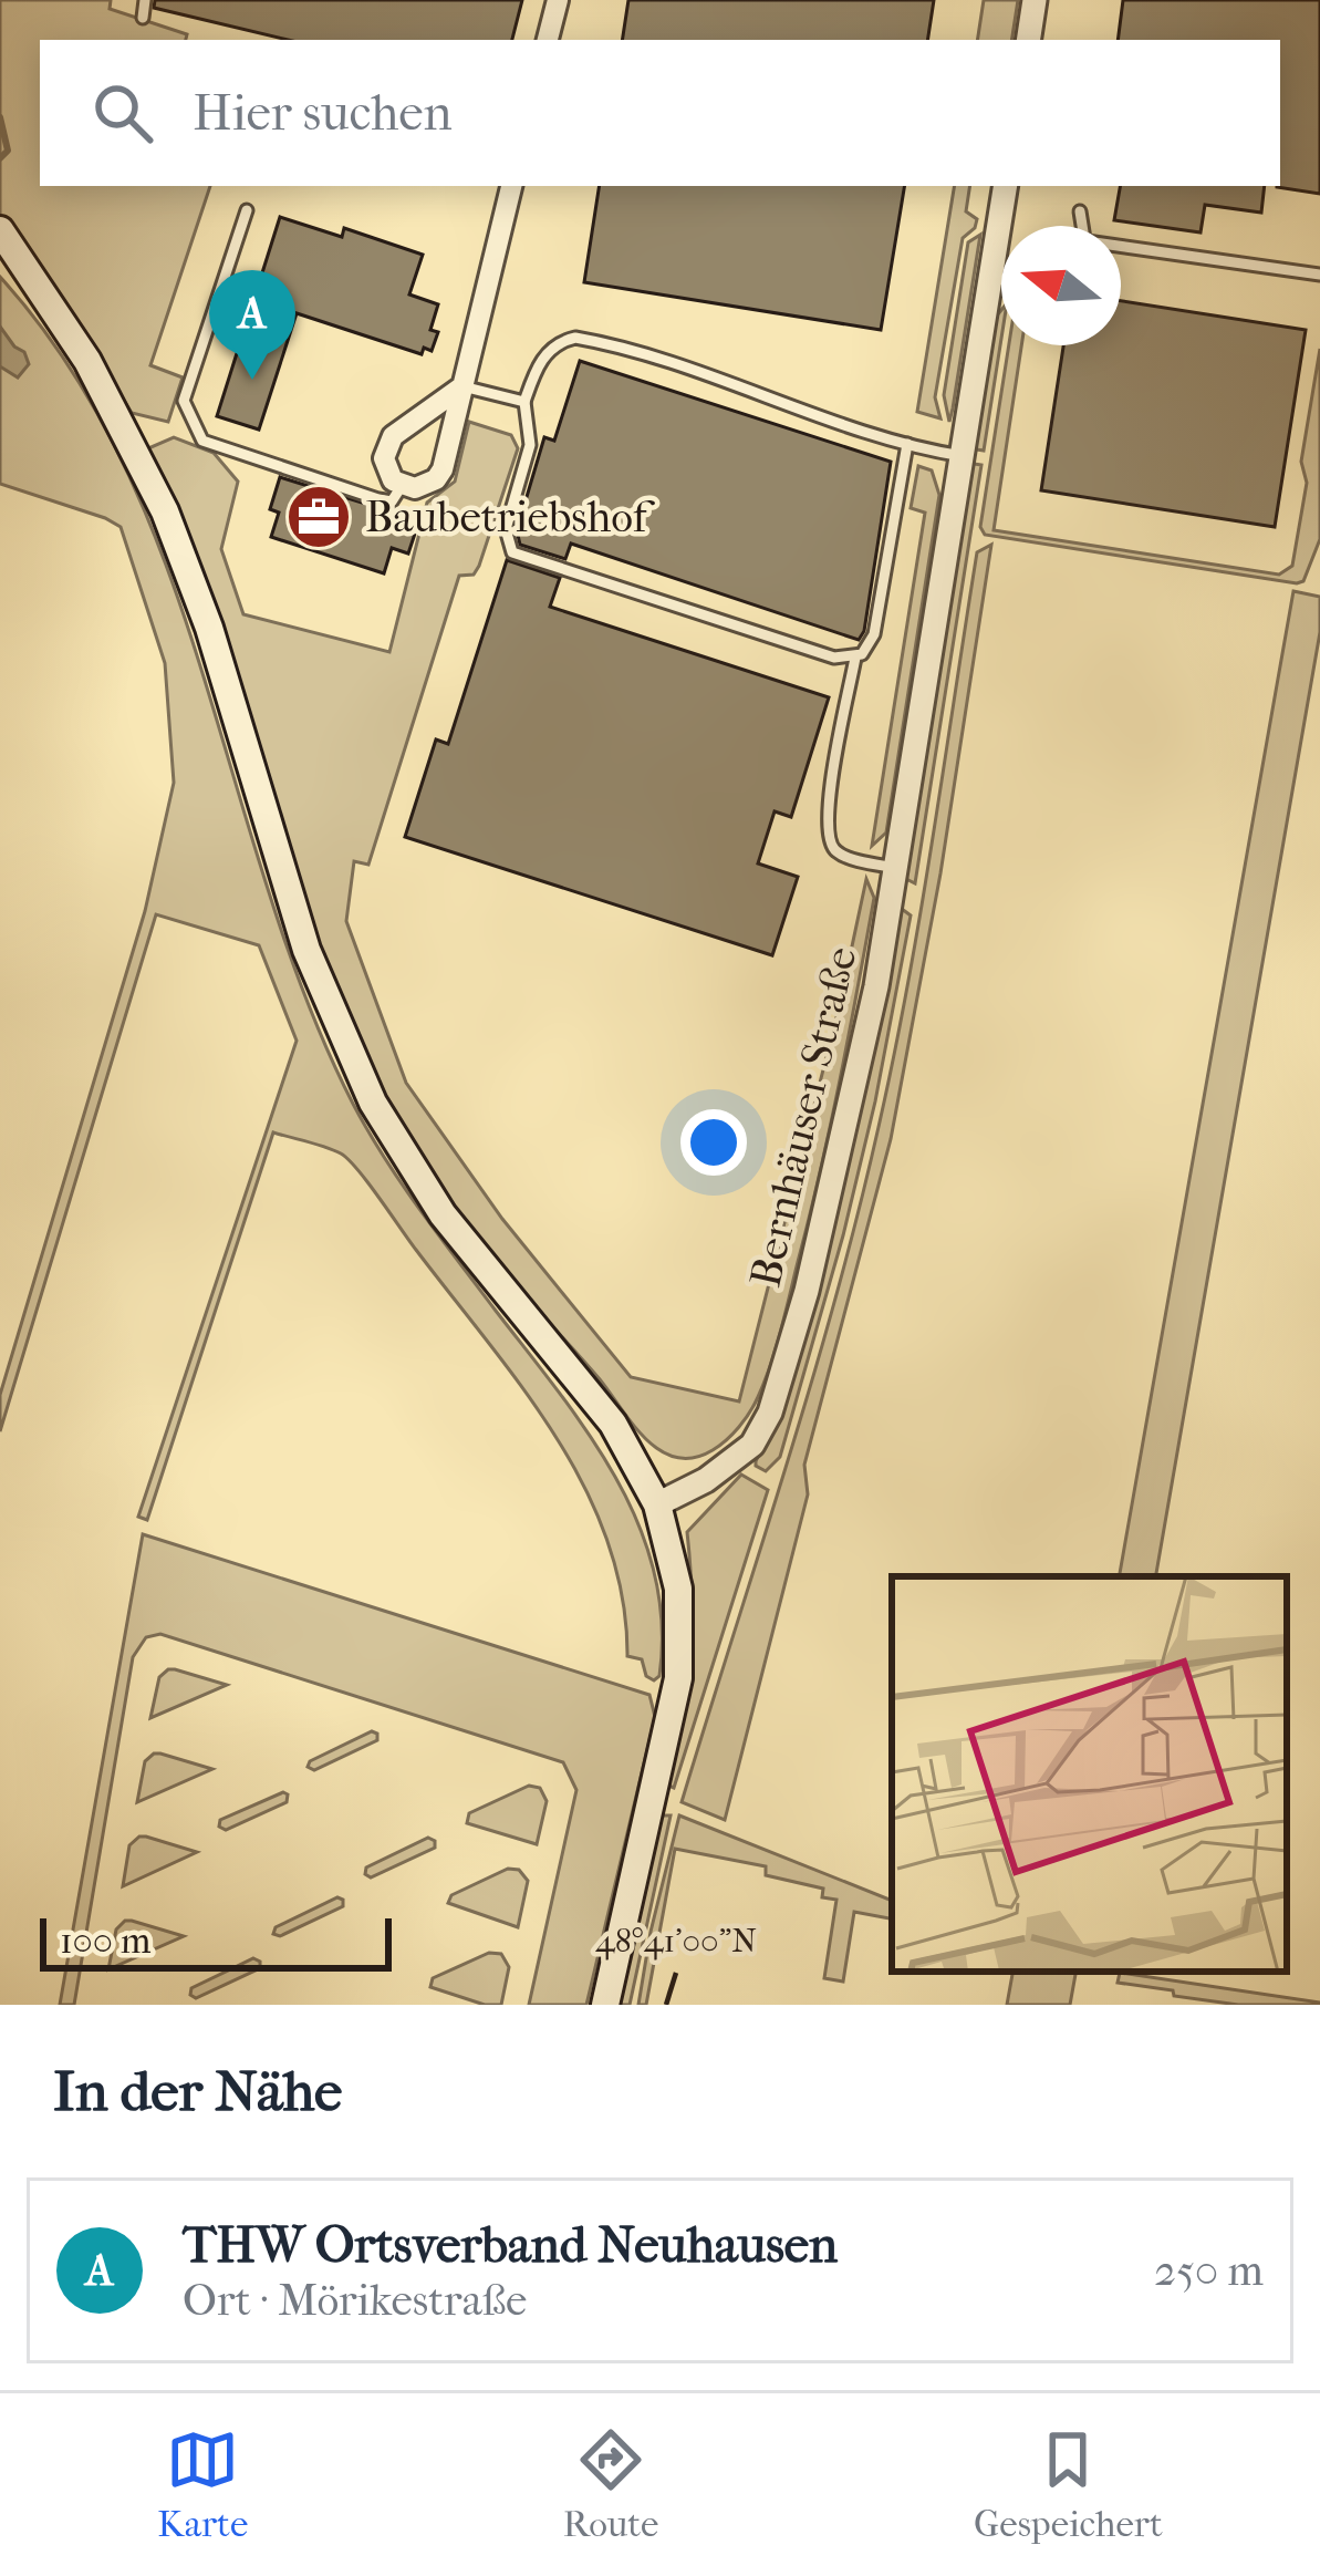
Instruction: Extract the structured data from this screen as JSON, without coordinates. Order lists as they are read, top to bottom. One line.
{"streets":{"street":["Bernhäuser Straße"]},"places":{"office":["Baubetriebshof"]},"scale_bar":"100 m","north":"left","page":{"search":"Hier suchen","pins":"A","scale":"100 m","heading":"In der Nähe","list":[{"mark":"A","name":"THW Ortsverband Neuhausen","note":"Ort · Mörikestraße","value":"250 m"}],"nav":["Karte","Route","Gespeichert"]},"coordinates":["48°41'00\"N"]}
